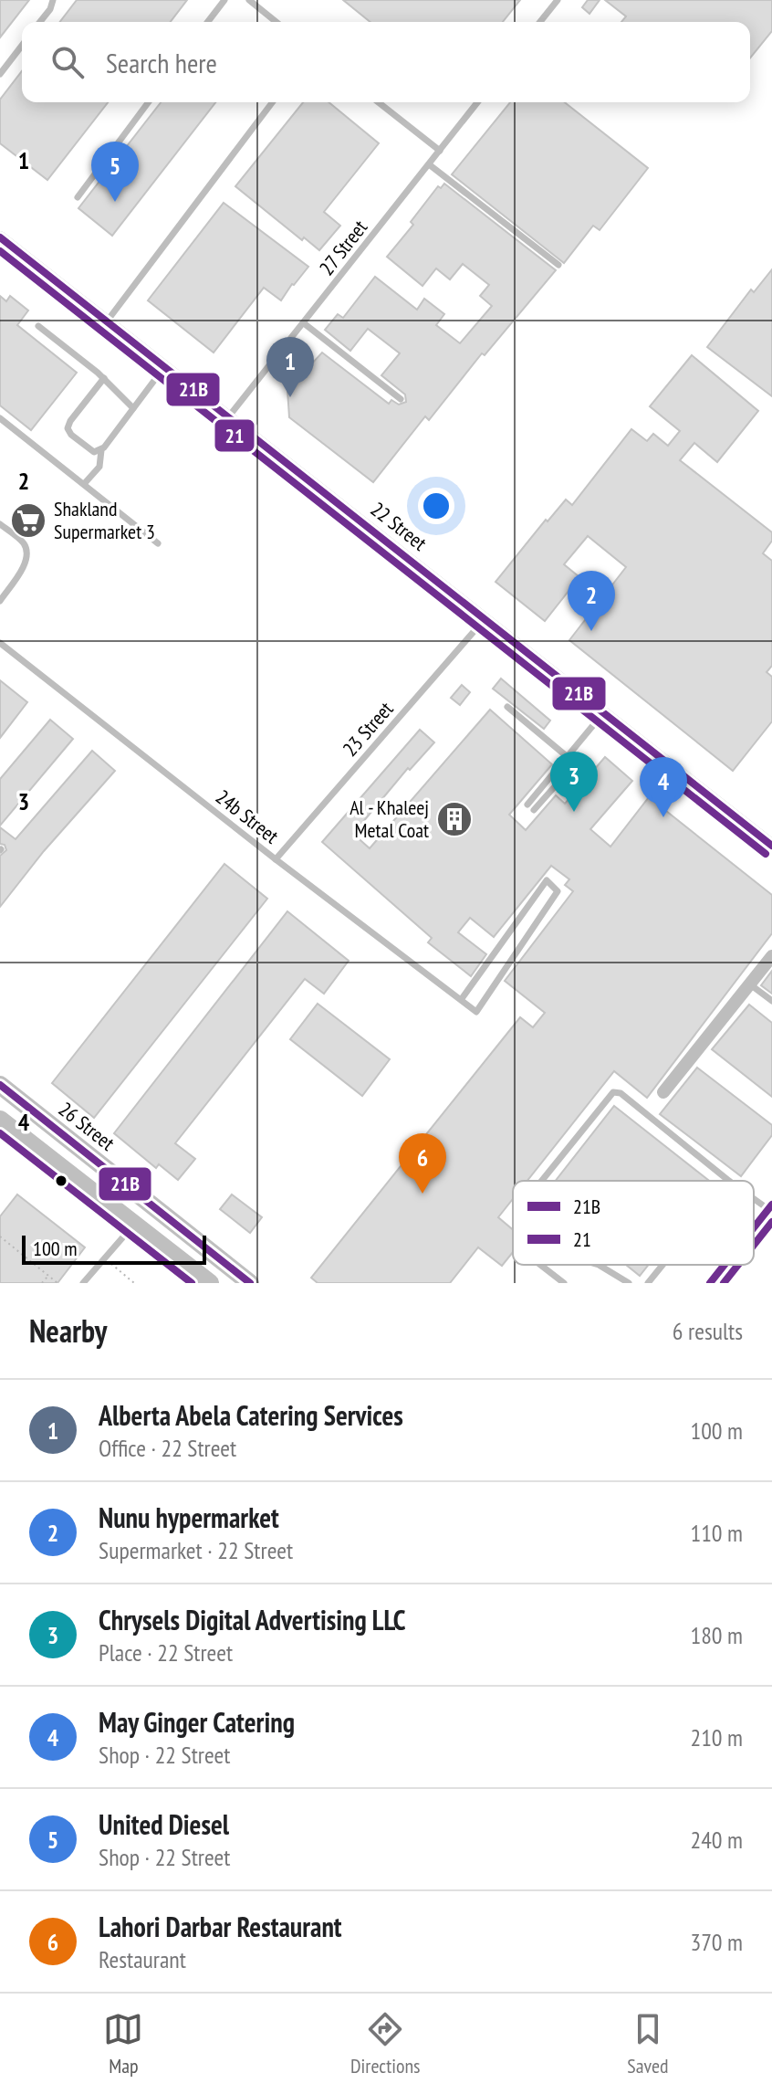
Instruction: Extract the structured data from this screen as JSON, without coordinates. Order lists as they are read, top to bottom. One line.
{"streets":{"street":["22 Street","26 Street"],"lane":["27 Street","23 Street","24b Street"]},"crossings":[["27 Street","22 Street"],["22 Street","23 Street"],["23 Street","24b Street"]],"places":{"supermarket":["Shakland Supermarket 3"],"building":["Al - Khaleej Metal Coat"]},"lines":["transit line 21B","transit line 21"],"legend":["21B","21"],"scale_bar":"100 m","page":{"search":"Search here","pins":["5","1","2","3","4","6"],"scale":"100 m","heading":["Nearby","6 results"],"list":[{"mark":"1","name":"Alberta Abela Catering Services","note":"Office · 22 Street","value":"100 m"},{"mark":"2","name":"Nunu hypermarket","note":"Supermarket · 22 Street","value":"110 m"},{"mark":"3","name":"Chrysels Digital Advertising LLC","note":"Place · 22 Street","value":"180 m"},{"mark":"4","name":"May Ginger Catering","note":"Shop · 22 Street","value":"210 m"},{"mark":"5","name":"United Diesel","note":"Shop · 22 Street","value":"240 m"},{"mark":"6","name":"Lahori Darbar Restaurant","note":"Restaurant","value":"370 m"}],"nav":["Map","Directions","Saved"]},"grid":{"rows":["1","2","3","4"]}}
